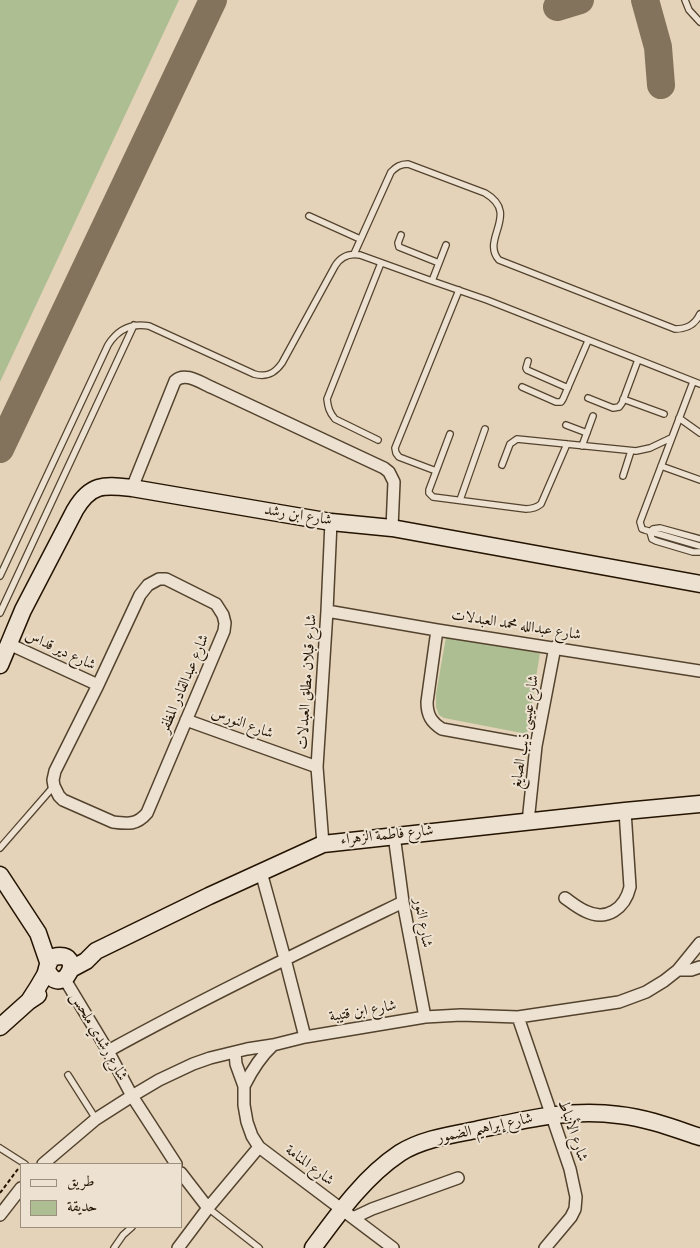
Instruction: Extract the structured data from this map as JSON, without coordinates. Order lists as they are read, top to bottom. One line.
{"streets":{"street":["شارع ابن رشد","شارع عبدالله محمد العبدلات","شارع دير قداس","شارع قبلان مطلق العبدلات","شارع عبدالقادر المظفر","شارع النورس","شارع عيسى ذيب الصايغ","شارع فاطمة الزهراء","شارع النور","شارع ابن قتيبة","شارع رشدي ملحس","شارع إبراهيم الضمور","شارع الأنباط","شارع المنامة"]},"crossings":[["شارع ابن رشد","شارع دير قداس"],["شارع ابن رشد","شارع قبلان مطلق العبدلات"],["شارع عبدالله محمد العبدلات","شارع قبلان مطلق العبدلات"],["شارع عبدالله محمد العبدلات","شارع عيسى ذيب الصايغ"],["شارع دير قداس","شارع عبدالقادر المظفر"],["شارع قبلان مطلق العبدلات","شارع النورس"],["شارع قبلان مطلق العبدلات","شارع فاطمة الزهراء"],["شارع عبدالقادر المظفر","شارع النورس"],["شارع عيسى ذيب الصايغ","شارع فاطمة الزهراء"],["شارع فاطمة الزهراء","شارع النور"],["شارع فاطمة الزهراء","شارع رشدي ملحس"],["شارع النور","شارع ابن قتيبة"],["شارع ابن قتيبة","شارع رشدي ملحس"],["شارع ابن قتيبة","شارع الأنباط"],["شارع ابن قتيبة","شارع المنامة"],["شارع إبراهيم الضمور","شارع الأنباط"],["شارع إبراهيم الضمور","شارع المنامة"]],"legend":["طريق","حديقة"]}
